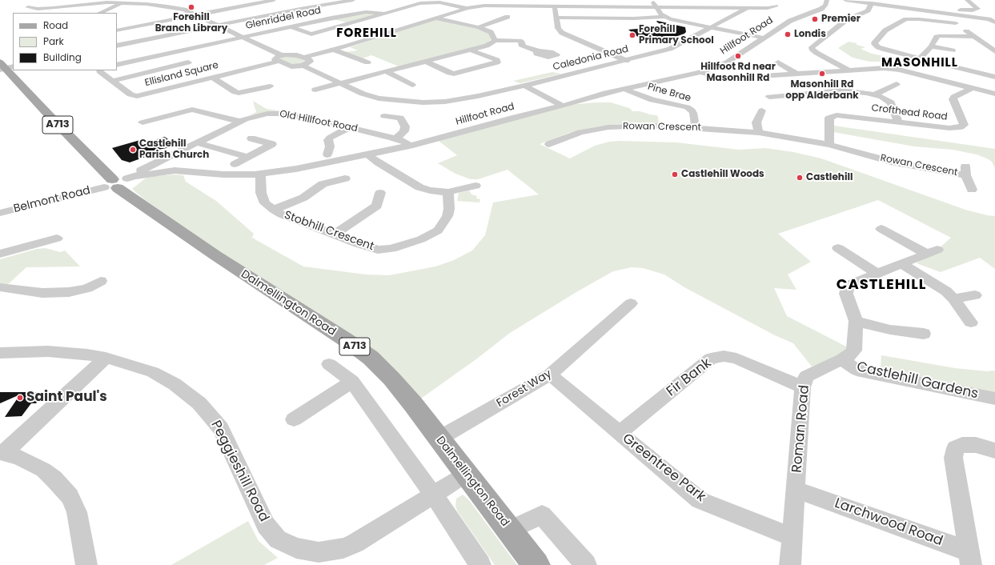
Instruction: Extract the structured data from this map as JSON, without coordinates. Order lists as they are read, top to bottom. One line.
{"streets":{"main road":["A713","Dalmellington Road"],"street":["Glenriddel Road","Hillfoot Road","Caledonia Road","Ellisland Square","Pine Brae","Crofthead Road","Old Hillfoot Road","Rowan Crescent","Belmont Road","Stobhill Crescent","Fir Bank","Castlehill Gardens","Forest Way","Roman Road","Greentree Park","Peggieshill Road","Larchwood Road"]},"crossings":[["Hillfoot Road","Pine Brae"],["Hillfoot Road","Old Hillfoot Road"],["Hillfoot Road","A713"],["Hillfoot Road","Belmont Road"],["Hillfoot Road","Stobhill Crescent"],["Hillfoot Road","Dalmellington Road"],["Pine Brae","Rowan Crescent"],["Crofthead Road","Rowan Crescent"],["A713","Belmont Road"],["A713","Dalmellington Road"],["Belmont Road","Dalmellington Road"],["Dalmellington Road","Forest Way"],["Dalmellington Road","Peggieshill Road"],["Fir Bank","Roman Road"],["Fir Bank","Greentree Park"],["Castlehill Gardens","Roman Road"],["Forest Way","Greentree Park"],["Roman Road","Greentree Park"],["Roman Road","Larchwood Road"]],"districts":["FOREHILL","MASONHILL","CASTLEHILL"],"places":["Forehill Branch Library","Premier","Londis","Forehill Primary School","Hillfoot Rd near Masonhill Rd","Masonhill Rd opp Alderbank","Castlehill Parish Church","Castlehill Woods","Castlehill","Saint Paul's"],"legend":["Road","Park","Building"]}
